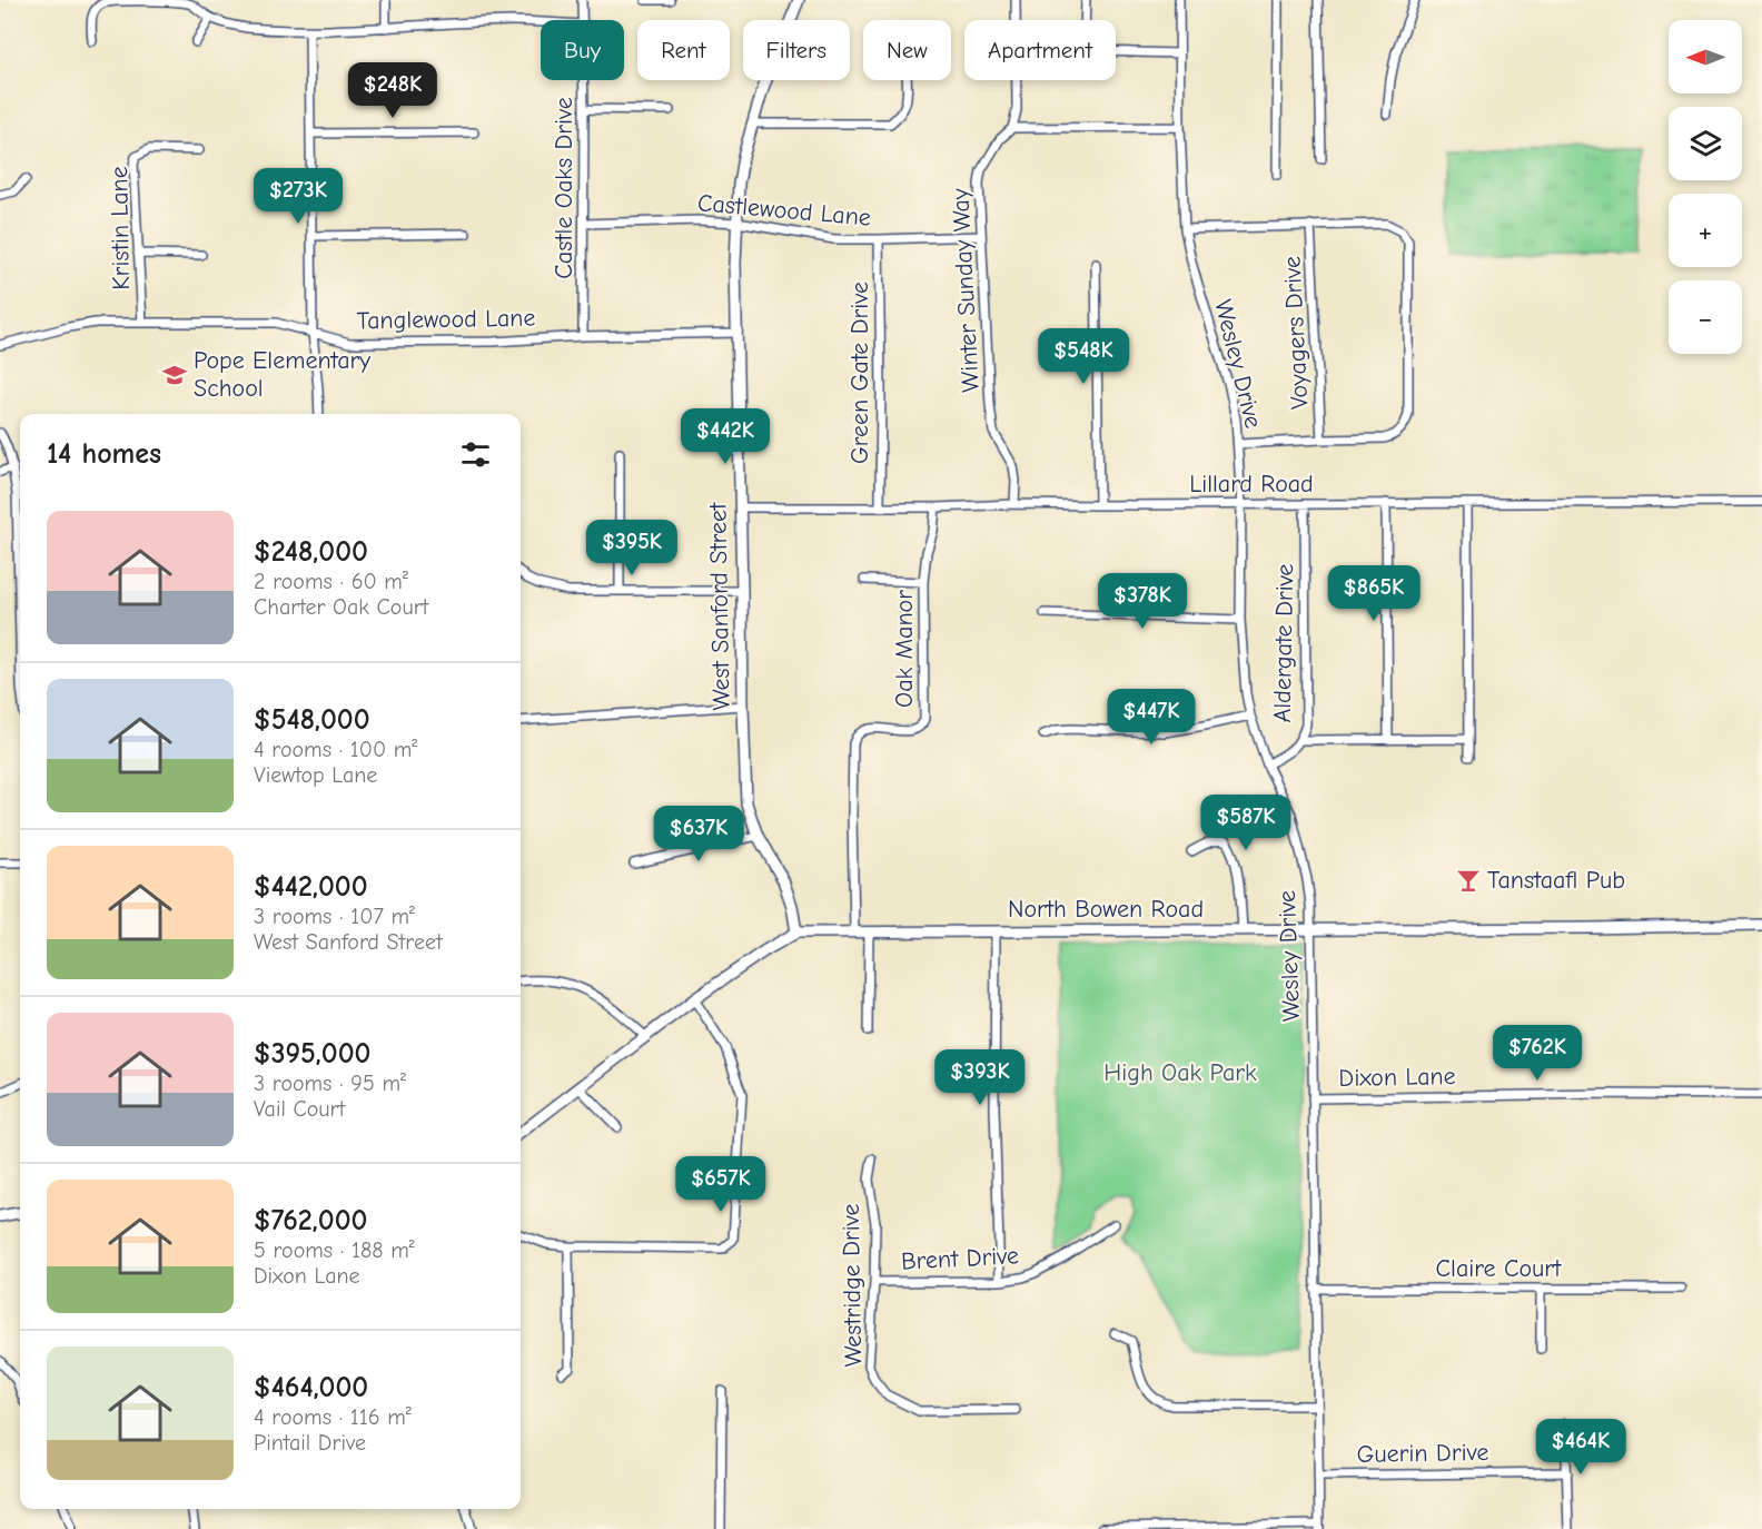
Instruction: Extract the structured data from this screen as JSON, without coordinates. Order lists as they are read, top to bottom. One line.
{"streets":{"street":["Castle Oaks Drive","Castlewood Lane","Kristin Lane","Winter Sunday Way","Tanglewood Lane","Voyagers Drive","Wesley Drive","Green Gate Drive","Lillard Road","West Sanford Street","Aldergate Drive","Oak Manor","North Bowen Road","Dixon Lane","Brent Drive","Claire Court","Westridge Drive","Guerin Drive"]},"crossings":[["Castle Oaks Drive","Castlewood Lane"],["Castle Oaks Drive","Tanglewood Lane"],["Castlewood Lane","Winter Sunday Way"],["Castlewood Lane","Green Gate Drive"],["Castlewood Lane","West Sanford Street"],["Kristin Lane","Tanglewood Lane"],["Winter Sunday Way","Lillard Road"],["Tanglewood Lane","West Sanford Street"],["Wesley Drive","Lillard Road"],["Wesley Drive","Aldergate Drive"],["Wesley Drive","North Bowen Road"],["Wesley Drive","Dixon Lane"],["Wesley Drive","Claire Court"],["Wesley Drive","Guerin Drive"],["Green Gate Drive","Lillard Road"],["Lillard Road","West Sanford Street"],["Lillard Road","Aldergate Drive"],["Lillard Road","Oak Manor"],["West Sanford Street","North Bowen Road"],["Oak Manor","North Bowen Road"],["Brent Drive","Westridge Drive"]],"parks":["High Oak Park"],"places":{"school or university":["Pope Elementary School"],"bar":["Tanstaafl Pub"]},"north":"left","page":{"map_buttons":["+","−"],"chip":["Buy","Rent","Filters","New","Apartment"],"price":["$248K","$273K","$548K","$442K","$395K","$865K","$378K","$447K","$587K","$637K","$762K","$393K","$657K","$464K"],"heading":"14 homes","list":[{"name":"$248,000","note":"2 rooms · 60 m² · Charter Oak Court"},{"name":"$548,000","note":"4 rooms · 100 m² · Viewtop Lane"},{"name":"$442,000","note":"3 rooms · 107 m² · West Sanford Street"},{"name":"$395,000","note":"3 rooms · 95 m² · Vail Court"},{"name":"$762,000","note":"5 rooms · 188 m² · Dixon Lane"},{"name":"$464,000","note":"4 rooms · 116 m² · Pintail Drive"}]}}
